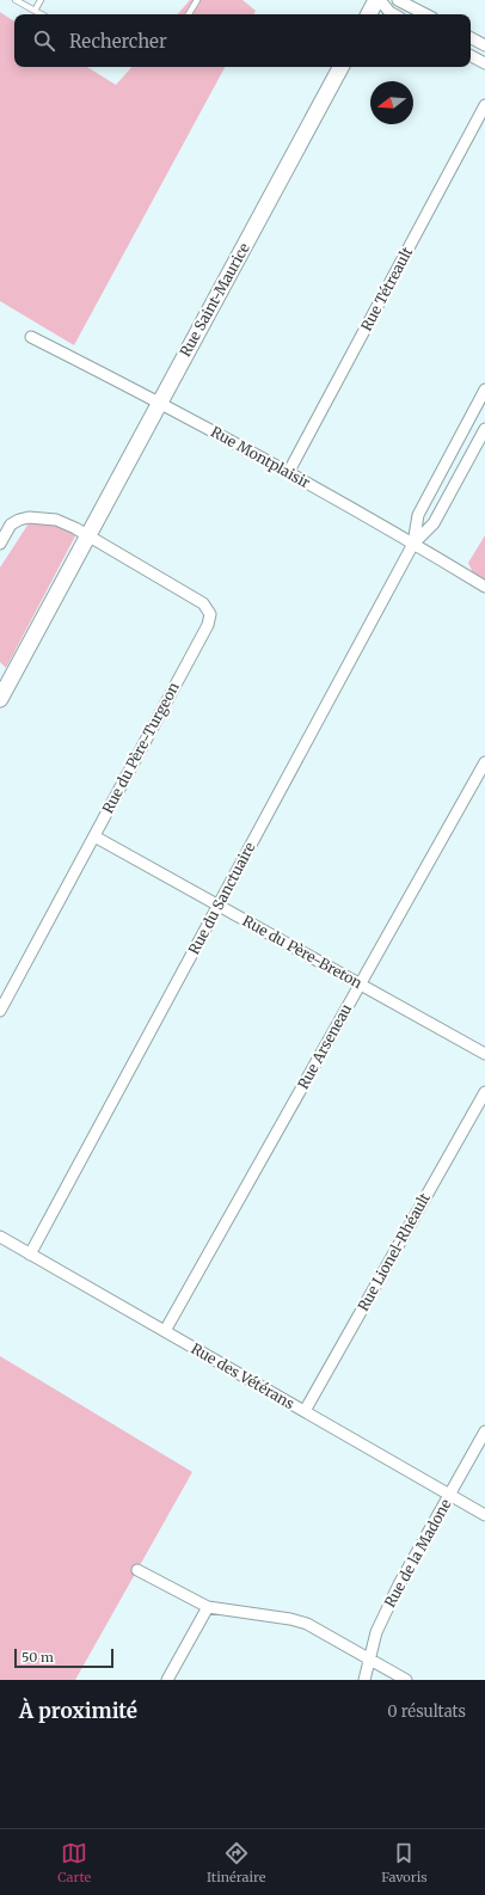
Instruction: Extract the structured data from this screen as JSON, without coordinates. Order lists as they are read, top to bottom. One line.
{"streets":{"street":["Rue Tétreault","Rue Saint-Maurice","Rue Montplaisir","Rue du Père-Turgeon","Rue du Sanctuaire","Rue du Père-Breton","Rue Arseneau","Rue Lionel-Rhéault","Rue des Vétérans","Rue de la Madone"]},"crossings":[["Rue Tétreault","Rue Montplaisir"],["Rue Saint-Maurice","Rue Montplaisir"],["Rue Saint-Maurice","Rue du Père-Turgeon"],["Rue Montplaisir","Rue du Sanctuaire"],["Rue du Père-Turgeon","Rue du Père-Breton"],["Rue du Sanctuaire","Rue du Père-Breton"],["Rue du Sanctuaire","Rue des Vétérans"],["Rue du Père-Breton","Rue Arseneau"],["Rue Arseneau","Rue des Vétérans"],["Rue Lionel-Rhéault","Rue des Vétérans"],["Rue des Vétérans","Rue de la Madone"]],"scale_bar":"50 m","north":"left","page":{"search":"Rechercher","scale":"50 m","heading":["À proximité","0 résultats"],"nav":["Carte","Itinéraire","Favoris"]}}
